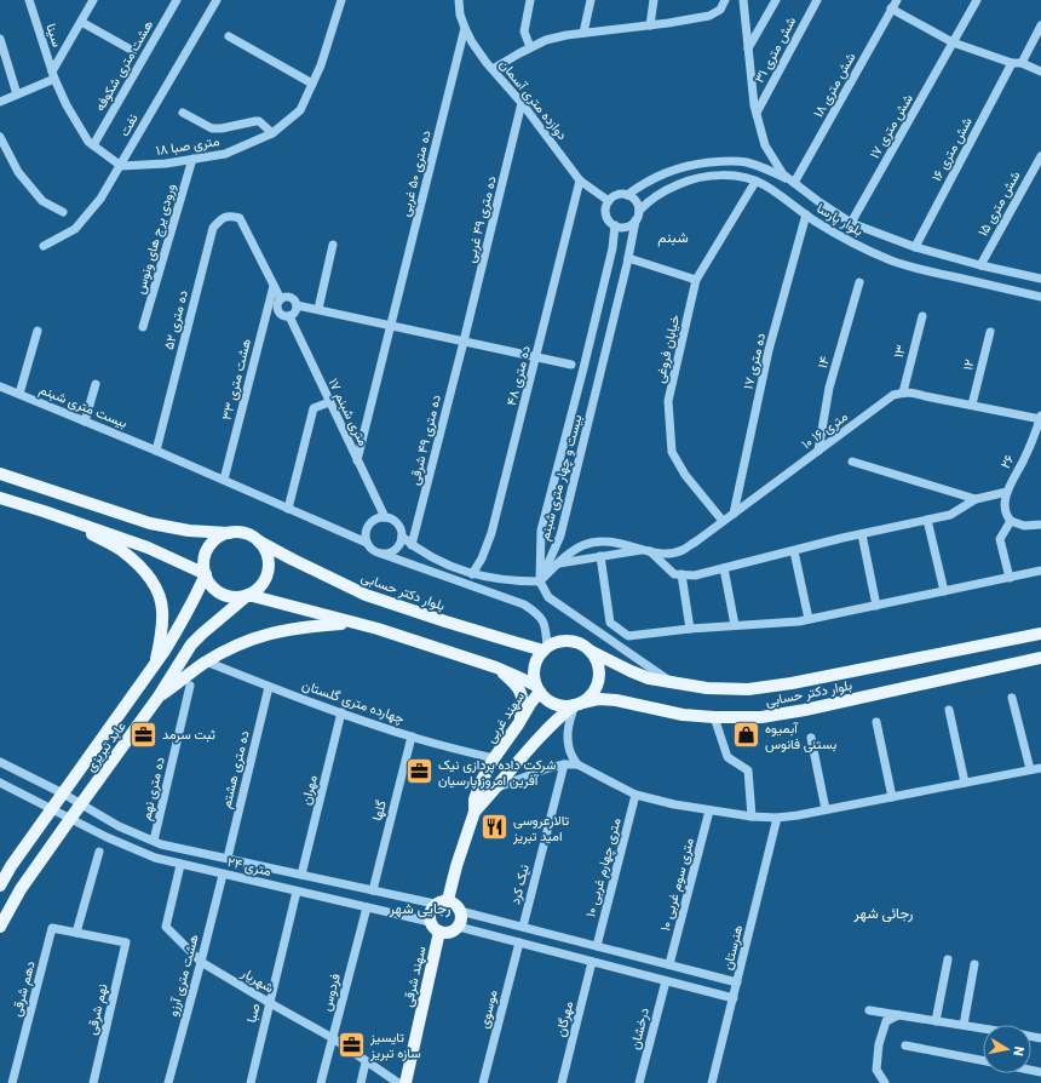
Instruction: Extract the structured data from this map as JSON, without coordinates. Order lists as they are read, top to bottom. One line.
{"streets":{"main road":["بلوار دکتر حسابی","سهند غربی","عابد تبریزی","سهند شرقی"],"street":["سینا","شش متری ۳۱","هشت متری شکوفه","شش متری ۱۸","دوازده متری آسمان","نفت","شش متری ۱۷","متری صبا ۱۸","شش متری ۱۶","ده متری ۵۰ غربی","شش متری ۱۵","ده متری ۴۹ غربی","بلوار پارسا","ورودی یرج های ونوس","ده متری ۵۲","خیابان فروغی","۱۳","ده متری ۱۷","۱۴","۱۲","ده متری ۴۸","هشت متری ۳۳","بیست متری شبنم","۱۷ متری شبنم","۱۰ متری ۱۶","ده متری ۴۹ شرقی","۲۶","بیست و چهار متری شبنم","چهارده متری گلستان","ده متری هشتم","ده متری نهم","مهران","گلها","۲۴ متری","۱۰ متری چهارم غربی","نیک کرد","۱۰ متری سوم غربی","هنرستان","هشت متری آرزو","شهریار","دهم شرقی","فردوس","نهم شرقی","موسوی","صبا","مهرگان","درخشان"]},"crossings":[["شش متری ۱۸","بلوار پارسا"],["دوازده متری آسمان","ده متری ۵۰ غربی"],["دوازده متری آسمان","ده متری ۴۹ غربی"],["دوازده متری آسمان","بلوار پارسا"],["دوازده متری آسمان","ده متری ۴۸"],["دوازده متری آسمان","بیست و چهار متری شبنم"],["نفت","متری صبا ۱۸"],["شش متری ۱۷","بلوار پارسا"],["متری صبا ۱۸","ورودی یرج های ونوس"],["شش متری ۱۶","بلوار پارسا"],["ده متری ۵۰ غربی","۱۷ متری شبنم"],["شش متری ۱۵","بلوار پارسا"],["ده متری ۴۹ غربی","ده متری ۴۹ شرقی"],["بلوار پارسا","خیابان فروغی"],["بلوار پارسا","ده متری ۱۷"],["بلوار پارسا","بیست و چهار متری شبنم"],["ده متری ۵۲","هشت متری ۳۳"],["ده متری ۵۲","بیست متری شبنم"],["خیابان فروغی","۱۰ متری ۱۶"],["۱۳","۱۰ متری ۱۶"],["ده متری ۱۷","۱۰ متری ۱۶"],["۱۴","۱۰ متری ۱۶"],["هشت متری ۳۳","بیست متری شبنم"],["بیست متری شبنم","۱۷ متری شبنم"],["بلوار دکتر حسابی","سهند غربی"],["بلوار دکتر حسابی","عابد تبریزی"],["چهارده متری گلستان","سهند غربی"],["چهارده متری گلستان","ده متری هشتم"],["چهارده متری گلستان","مهران"],["چهارده متری گلستان","گلها"],["سهند غربی","۲۴ متری"],["سهند غربی","سهند شرقی"],["عابد تبریزی","۲۴ متری"],["ده متری هشتم","۲۴ متری"],["ده متری نهم","۲۴ متری"],["مهران","۲۴ متری"],["گلها","۲۴ متری"],["۲۴ متری","هشت متری آرزو"],["۲۴ متری","سهند شرقی"],["۲۴ متری","شهریار"],["۲۴ متری","فردوس"],["۲۴ متری","صبا"],["هشت متری آرزو","شهریار"],["شهریار","فردوس"],["شهریار","صبا"],["دهم شرقی","نهم شرقی"]],"districts":["شبنم","رجایی شهر","رجائی شهر"],"places":{"office":["ثبت سرمد","شرکت داده پردازی نیک آفرین امروز پارسیان","تایسیز سازه تبریز"],"shop":["آبمیوه بستنی فانوس"],"restaurant":["تالارعروسی امید تبریز"]},"north":"right"}
